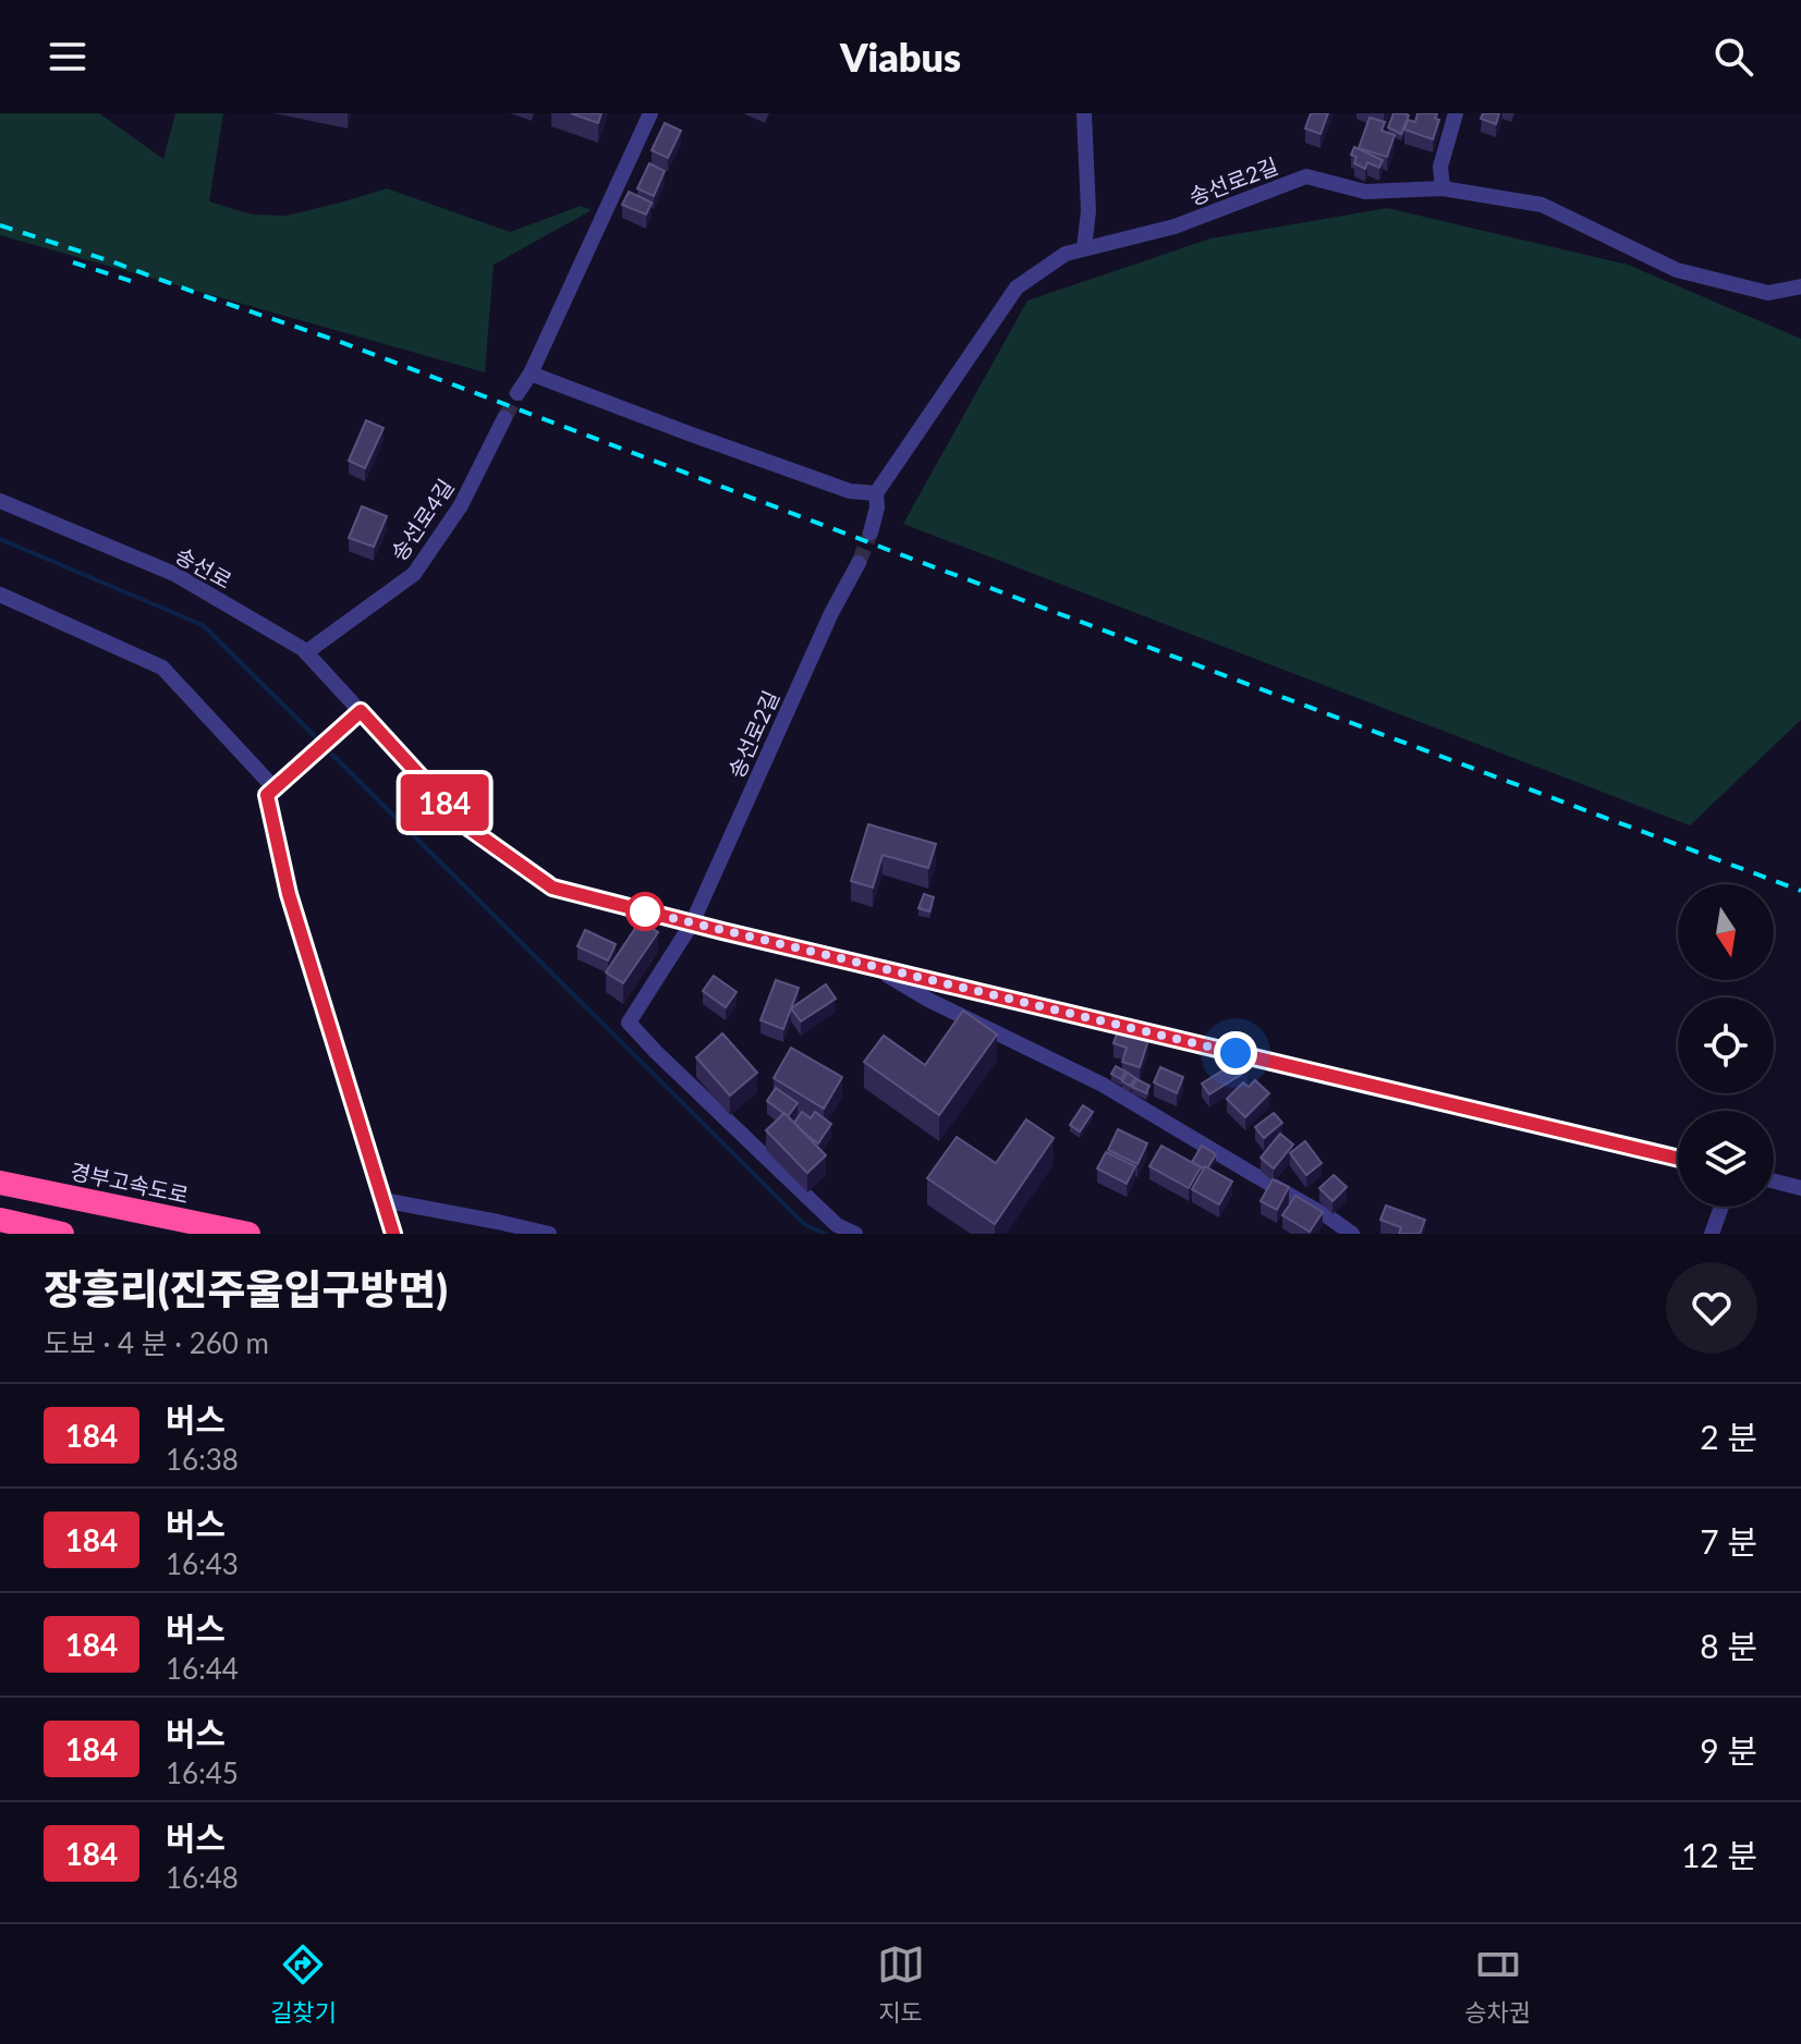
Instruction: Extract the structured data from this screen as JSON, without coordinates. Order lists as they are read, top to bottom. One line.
{"streets":{"highway":["경부고속도로"],"street":["송선로2길","송선로4길","송선로"]},"crossings":[["송선로2길","송선로"],["송선로4길","송선로"]],"lines":["bus line 184"],"north":"bottom","page":{"header":"Viabus","on_map":"184","heading":["장흥리(진주울입구방면)","도보 · 4 분 · 260 m"],"list":[{"mark":"184","name":"버스","note":"16:38","value":"2 분"},{"mark":"184","name":"버스","note":"16:43","value":"7 분"},{"mark":"184","name":"버스","note":"16:44","value":"8 분"},{"mark":"184","name":"버스","note":"16:45","value":"9 분"},{"mark":"184","name":"버스","note":"16:48","value":"12 분"}],"tabs":["길찾기","지도","승차권"]}}
